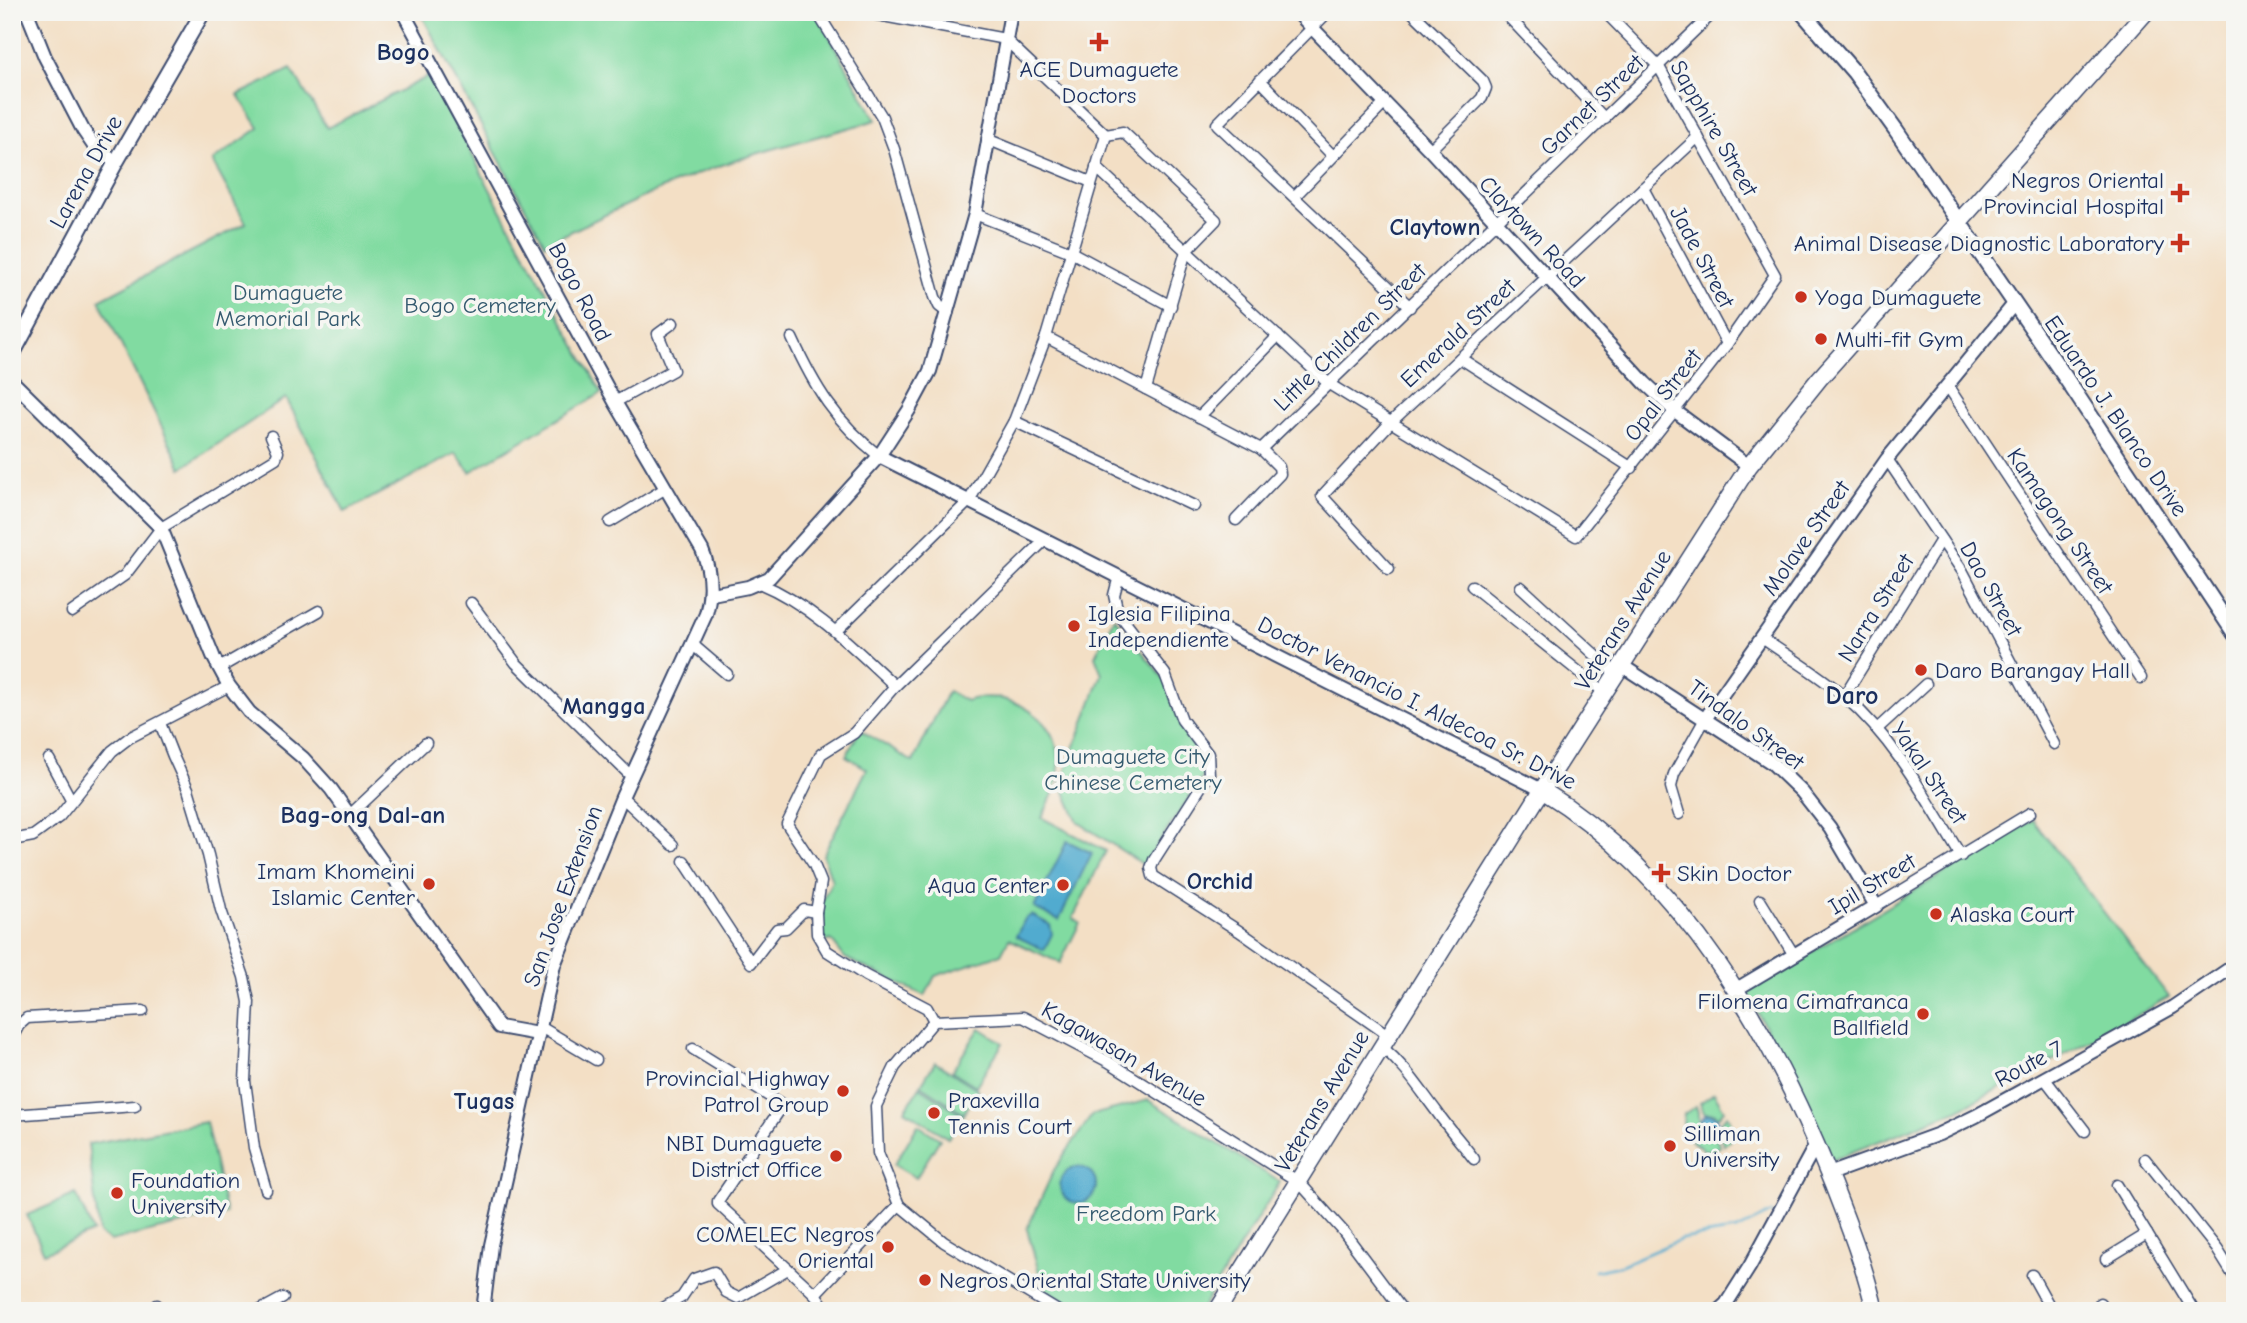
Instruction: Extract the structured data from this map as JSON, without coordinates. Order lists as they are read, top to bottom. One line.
{"streets":{"main road":["Larena Drive","Eduardo J. Blanco Drive","Veterans Avenue","Doctor Venancio I. Aldecoa Sr. Drive"],"street":["Garnet Street","Sapphire Street","Claytown Road","Jade Street","Bogo Road","Emerald Street","Little Children Street","Opal Street","Kamagong Street","Molave Street","Dao Street","Narra Street","Tindalo Street","Yakal Street","Ipil Street","San Jose Extension","Kagawasan Avenue","Route 7"]},"crossings":[["Garnet Street","Sapphire Street"],["Garnet Street","Claytown Road"],["Garnet Street","Little Children Street"],["Sapphire Street","Emerald Street"],["Sapphire Street","Opal Street"],["Claytown Road","Emerald Street"],["Claytown Road","Little Children Street"],["Claytown Road","Opal Street"],["Claytown Road","Veterans Avenue"],["Jade Street","Emerald Street"],["Jade Street","Opal Street"],["Bogo Road","San Jose Extension"],["Emerald Street","Opal Street"],["Eduardo J. Blanco Drive","Molave Street"],["Eduardo J. Blanco Drive","Veterans Avenue"],["Kamagong Street","Molave Street"],["Molave Street","Dao Street"],["Molave Street","Tindalo Street"],["Molave Street","Yakal Street"],["Dao Street","Narra Street"],["Narra Street","Yakal Street"],["Veterans Avenue","Doctor Venancio I. Aldecoa Sr. Drive"],["Veterans Avenue","Tindalo Street"],["Veterans Avenue","Kagawasan Avenue"],["Doctor Venancio I. Aldecoa Sr. Drive","Ipil Street"],["Doctor Venancio I. Aldecoa Sr. Drive","Route 7"],["Tindalo Street","Ipil Street"],["Yakal Street","Ipil Street"]],"districts":["Bogo","Claytown","Daro","Mangga","Bag-ong Dal-an","Orchid","Tugas"],"parks":["Dumaguete Memorial Park","Bogo Cemetery","Dumaguete City Chinese Cemetery","Freedom Park"],"places":{"health":["ACE Dumaguete Doctors","Negros Oriental Provincial Hospital","Animal Disease Diagnostic Laboratory","Skin Doctor"],"other":["Yoga Dumaguete","Multi-fit Gym","Iglesia Filipina Independiente","Daro Barangay Hall","Imam Khomeini Islamic Center","Aqua Center","Alaska Court","Filomena Cimafranca Ballfield","Provincial Highway Patrol Group","Praxevilla Tennis Court","Silliman University","NBI Dumaguete District Office","Foundation University","COMELEC Negros Oriental","Negros Oriental State University"]}}
